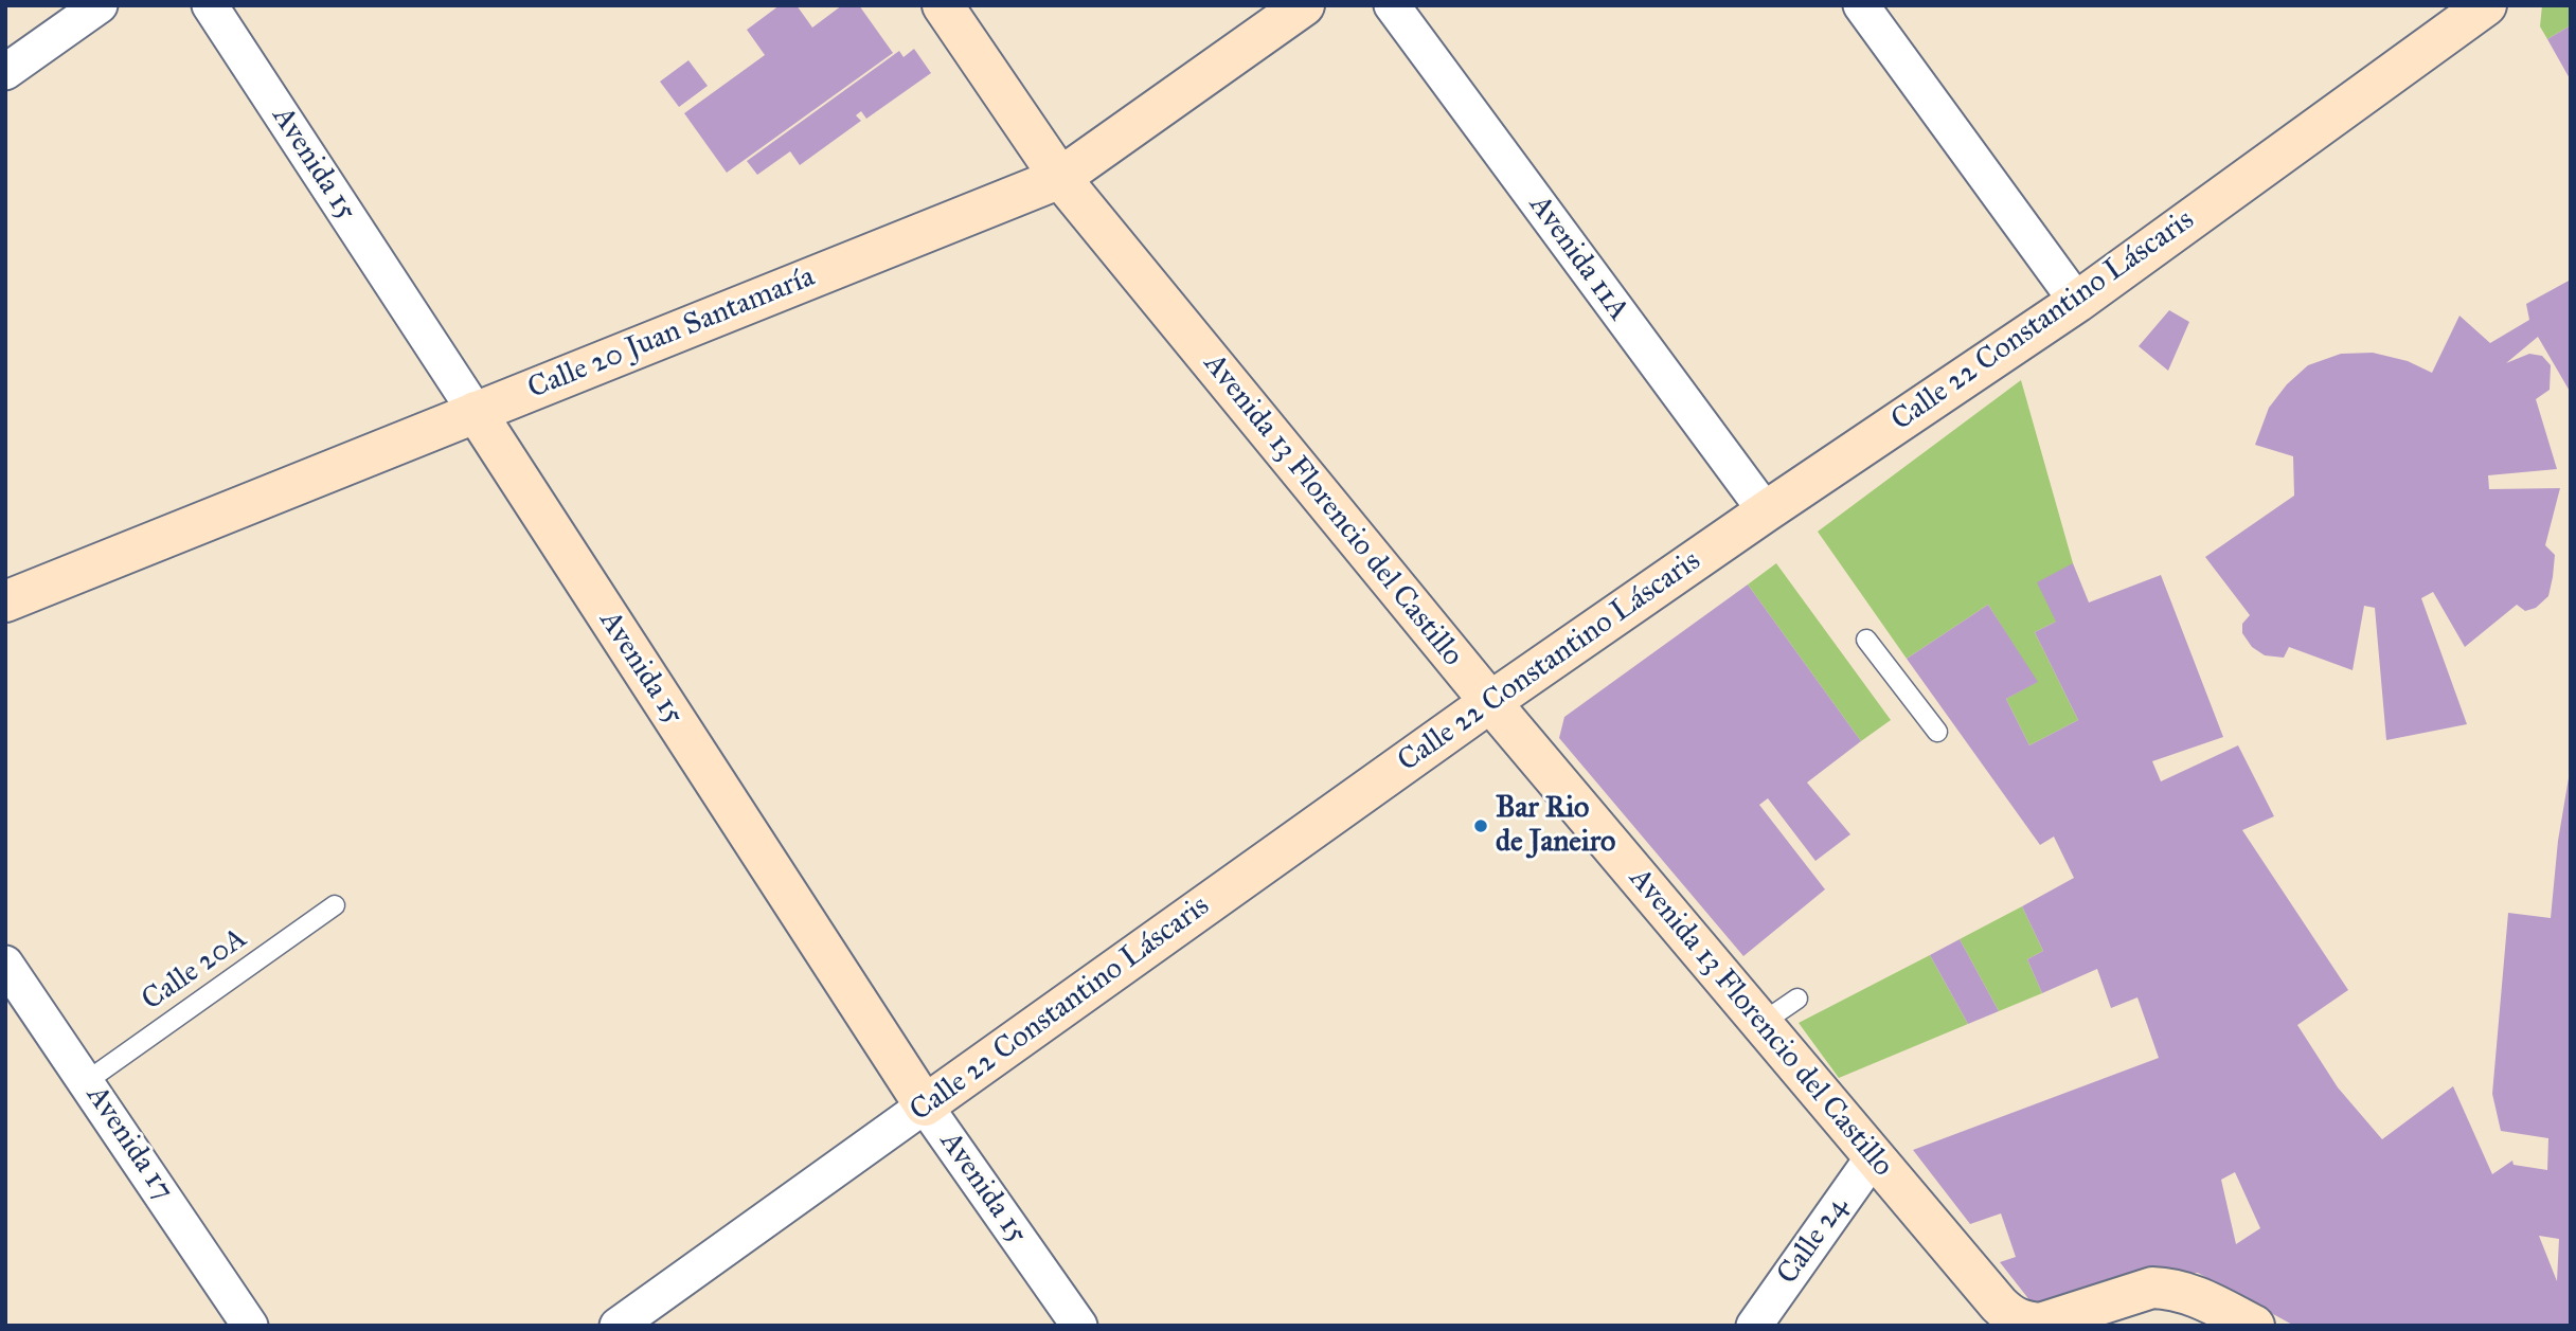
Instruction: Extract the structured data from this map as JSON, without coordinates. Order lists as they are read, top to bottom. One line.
{"streets":{"street":["Avenida 15","Avenida 11A","Calle 22 Constantino Láscaris","Calle 20 Juan Santamaría","Avenida 13 Florencio del Castillo","Avenida 17","Calle 24"],"lane":["Calle 20A"]},"crossings":[["Avenida 15","Calle 22 Constantino Láscaris"],["Avenida 15","Calle 20 Juan Santamaría"],["Avenida 11A","Calle 22 Constantino Láscaris"],["Calle 22 Constantino Láscaris","Avenida 13 Florencio del Castillo"],["Calle 20 Juan Santamaría","Avenida 13 Florencio del Castillo"],["Avenida 13 Florencio del Castillo","Calle 24"],["Calle 20A","Avenida 17"]],"places":["Bar Rio de Janeiro"]}
